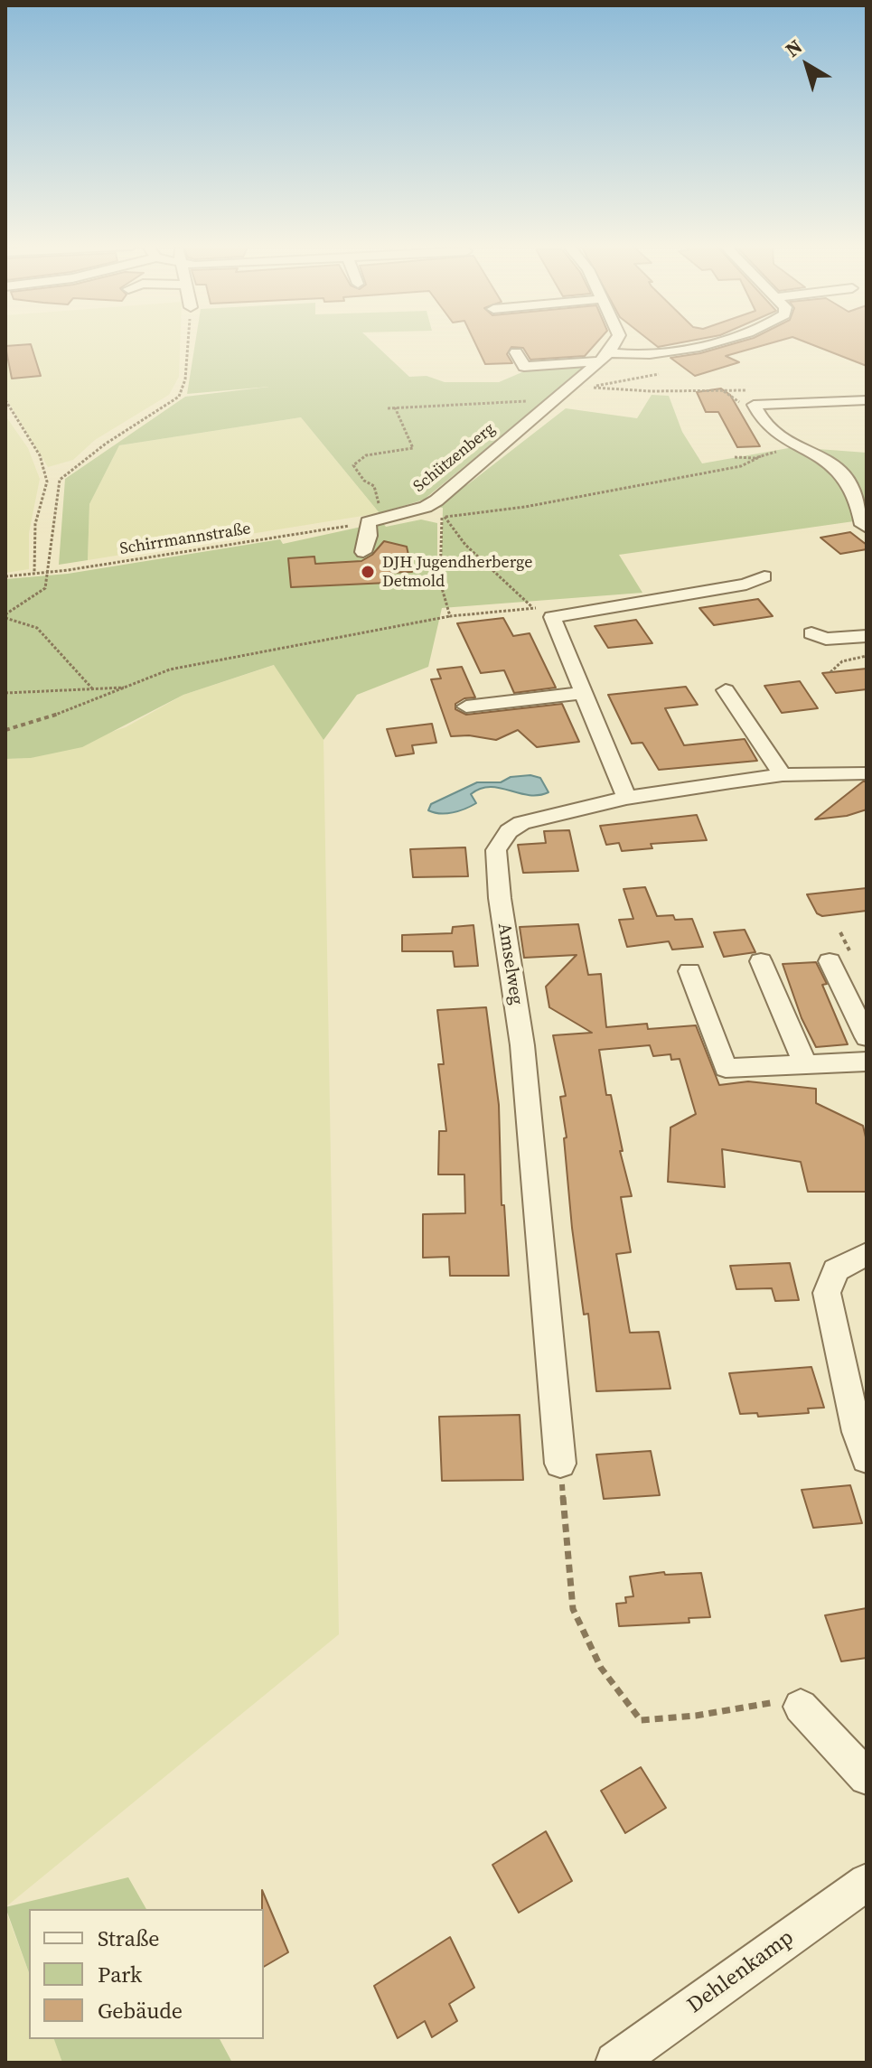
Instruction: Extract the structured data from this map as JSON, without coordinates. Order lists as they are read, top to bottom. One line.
{"streets":{"street":["Schützenberg","Amselweg","Dehlenkamp"],"path":["Schirrmannstraße"]},"crossings":[["Schützenberg","Schirrmannstraße"]],"places":["DJH Jugendherberge Detmold"],"legend":["Straße","Park","Gebäude"],"north":"top left"}
